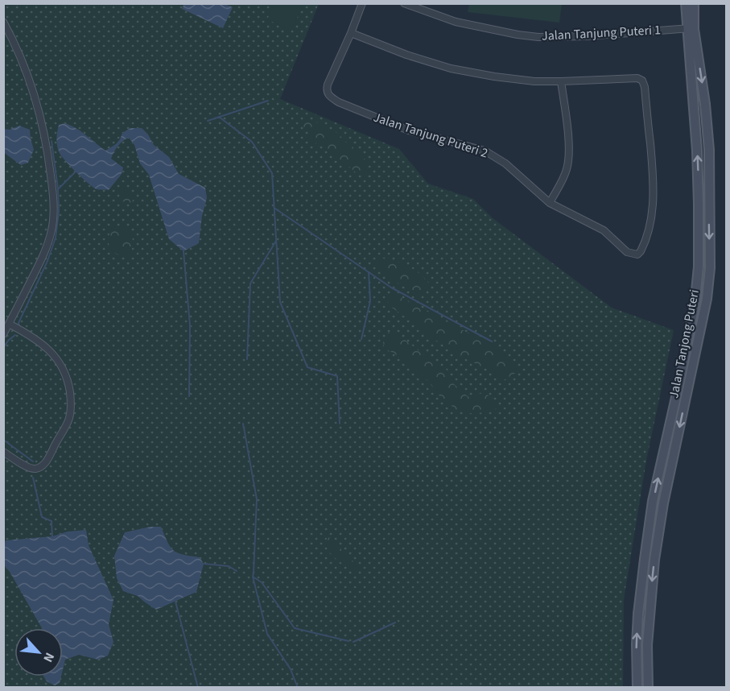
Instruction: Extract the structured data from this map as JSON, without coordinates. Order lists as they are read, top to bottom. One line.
{"streets":{"street":["Jalan Tanjung Puteri 1","Jalan Tanjung Puteri 2","Jalan Tanjong Puteri"]},"crossings":[["Jalan Tanjung Puteri 1","Jalan Tanjong Puteri"]],"north":"bottom right"}
